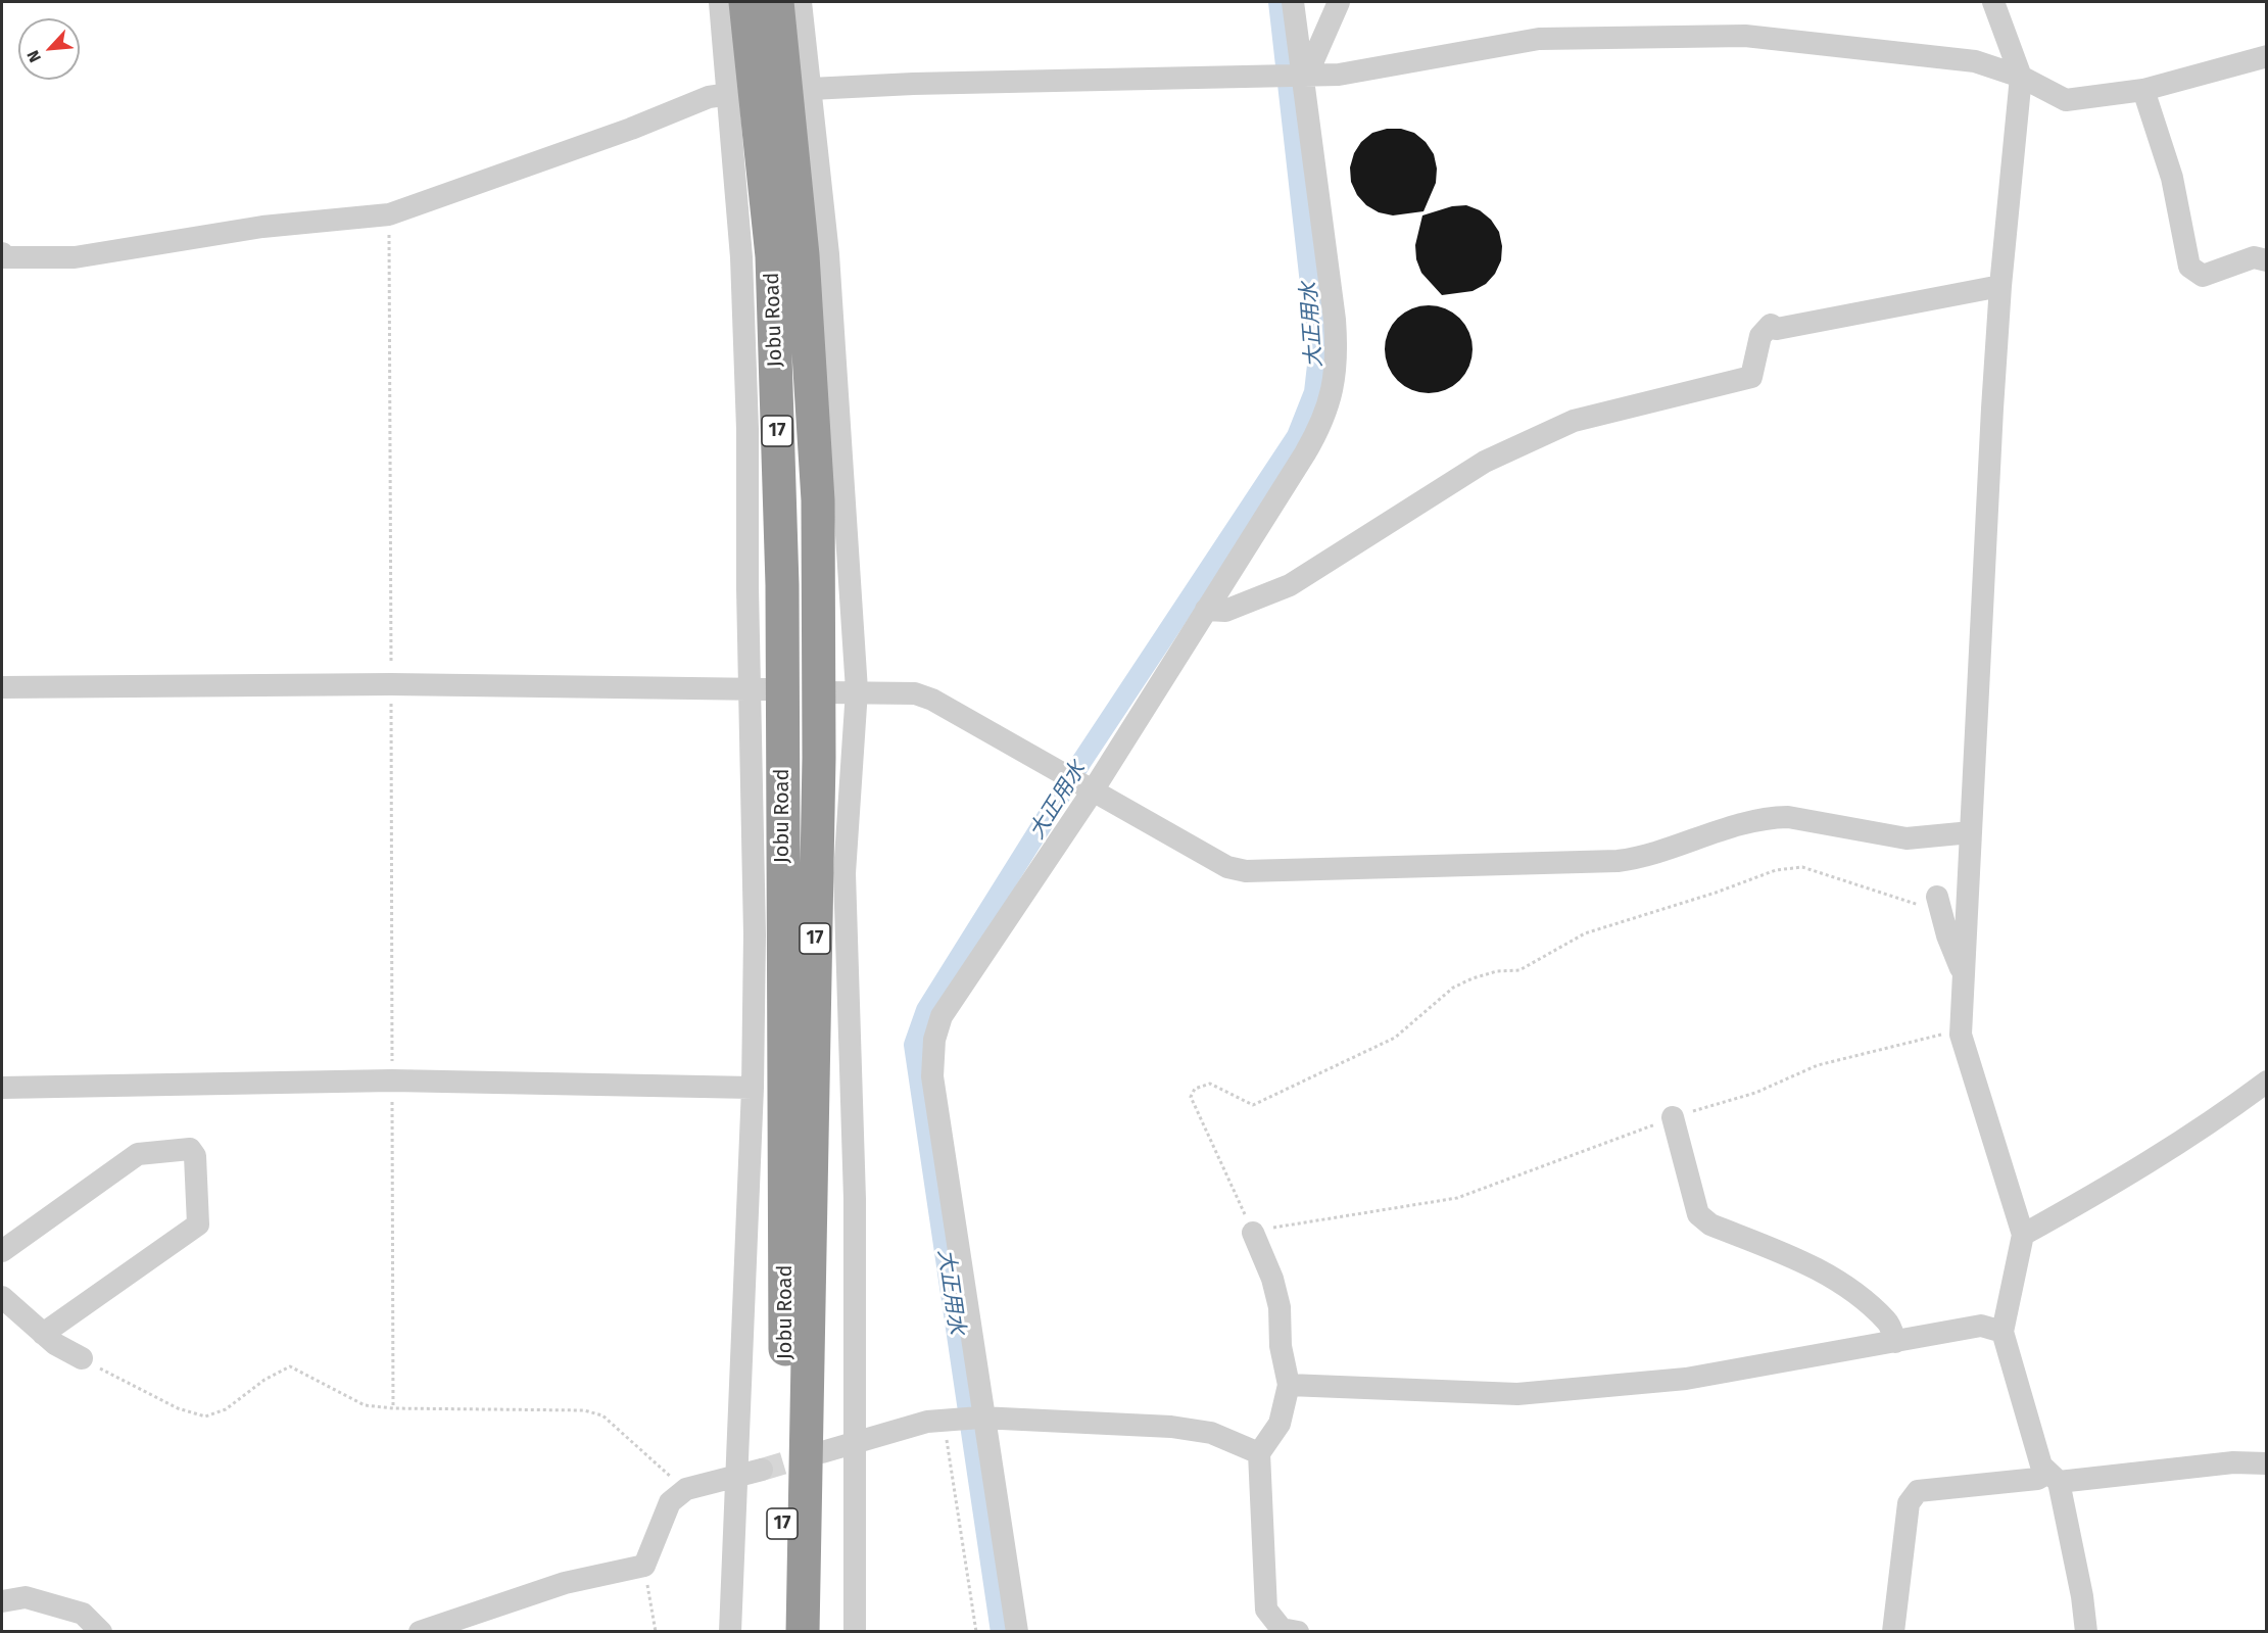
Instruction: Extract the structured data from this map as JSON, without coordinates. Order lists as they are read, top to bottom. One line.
{"streets":{"highway":["Jobu Road","17"]},"water":["大正用水"],"north":"bottom left"}
